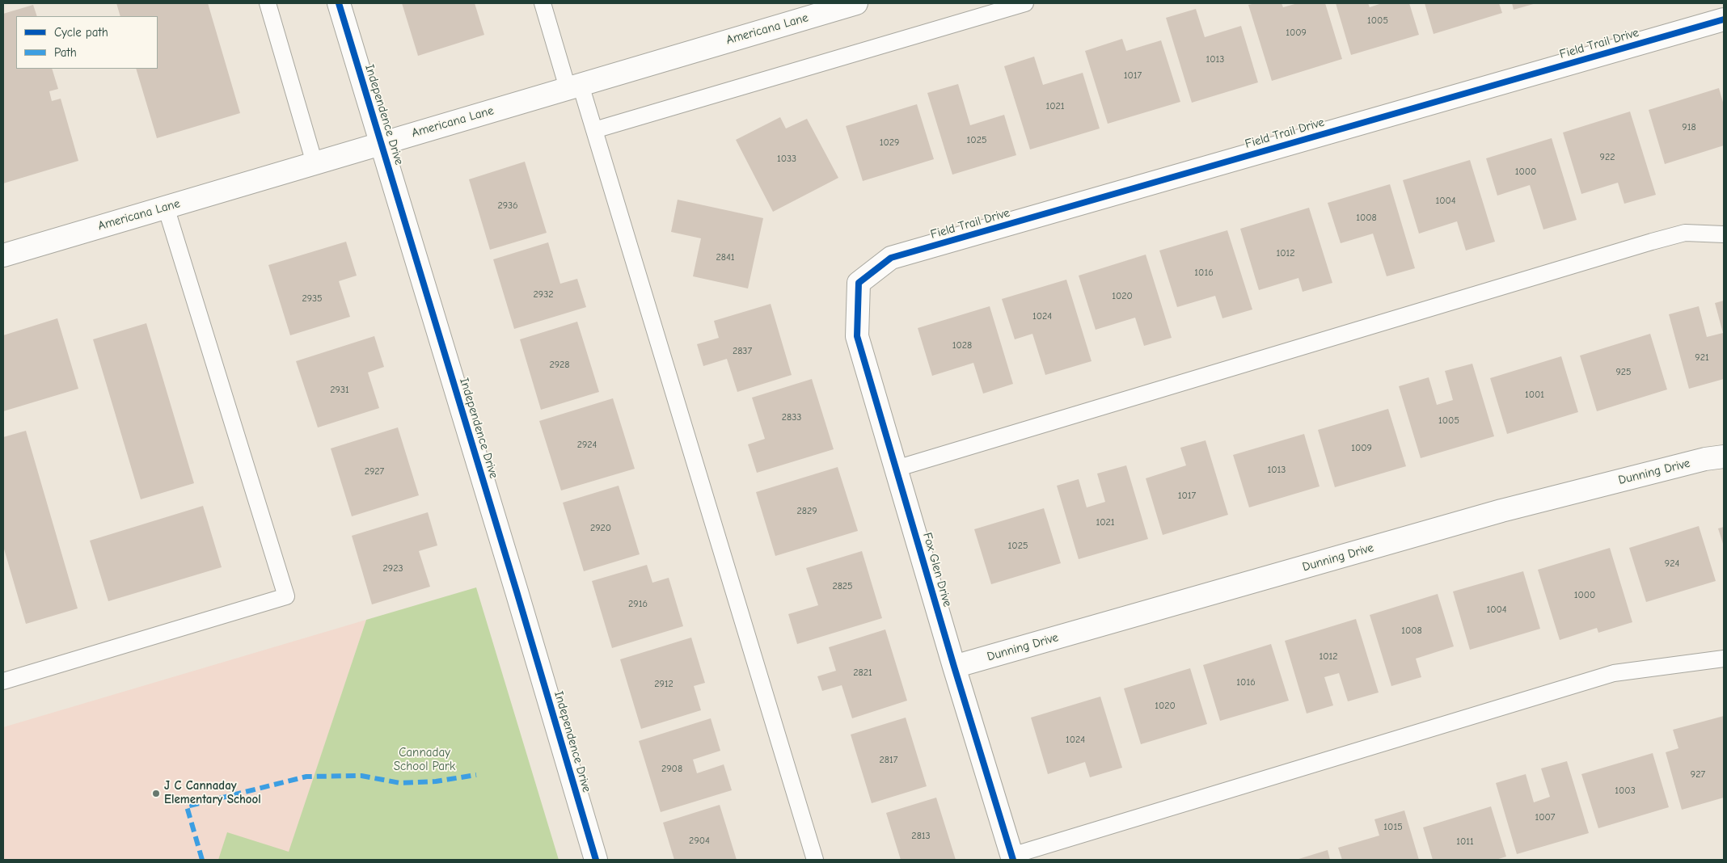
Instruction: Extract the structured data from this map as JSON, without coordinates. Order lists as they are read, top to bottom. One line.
{"streets":{"street":["Americana Lane","Field Trail Drive","Independence Drive","Dunning Drive","Fox Glen Drive"]},"crossings":[["Americana Lane","Independence Drive"],["Field Trail Drive","Fox Glen Drive"],["Dunning Drive","Fox Glen Drive"]],"parks":["Cannaday School Park"],"places":["J C Cannaday Elementary School"],"house_numbers":["1005","1009","1013","1017","1021","918","1025","1029","922","1033","1000","1004","2936","1008","1012","2841","1016","2932","1020","2935","1024","1028","2837","921","2928","925","2931","1001","2833","1005","2924","1009","1013","2927","1017","2829","1021","2920","1025","924","2923","2825","1000","2916","1004","1008","1012","2821","1016","2912","1020","1024","2817","2908","927","1003","1007","1015","2813","2904","1011"],"legend":["Cycle path","Path"]}
